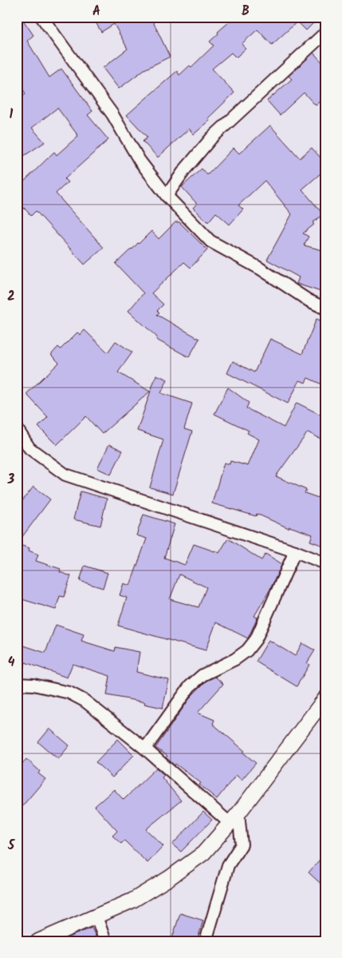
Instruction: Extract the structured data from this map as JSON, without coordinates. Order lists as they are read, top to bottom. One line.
{"grid":{"columns":["A","B"],"rows":["1","2","3","4","5"]}}
